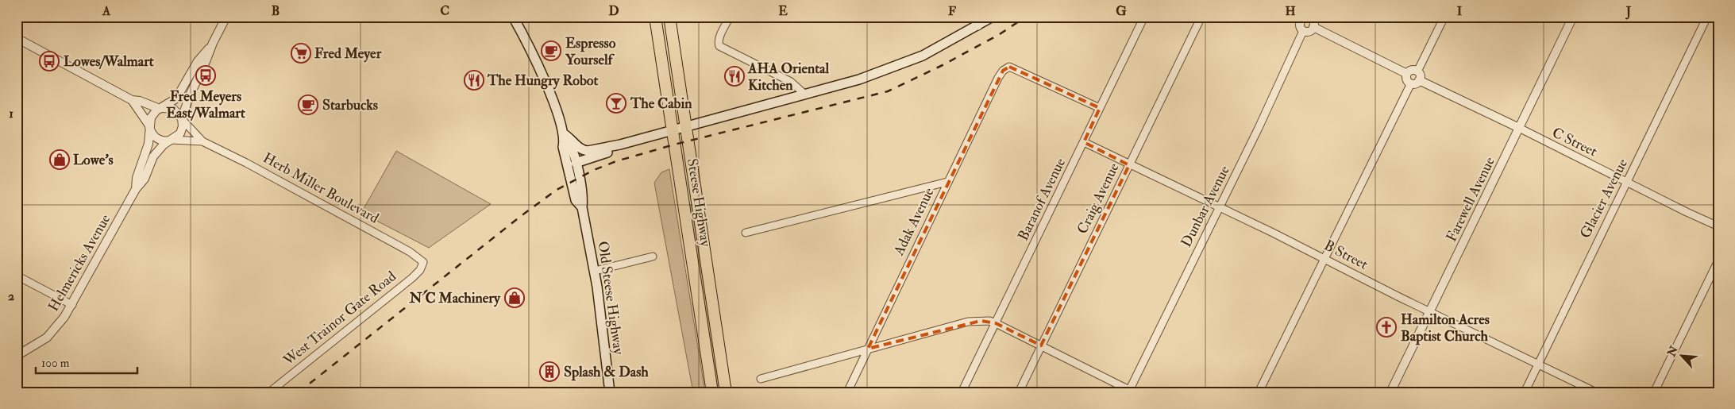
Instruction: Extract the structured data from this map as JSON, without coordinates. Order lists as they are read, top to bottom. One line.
{"streets":{"highway":["Steese Highway"],"main road":["Old Steese Highway"],"street":["C Street","Herb Miller Boulevard","Craig Avenue","Glacier Avenue","Baranof Avenue","Farewell Avenue","Dunbar Avenue","Adak Avenue","B Street","Helmericks Avenue","West Trainor Gate Road"]},"crossings":[["C Street","Glacier Avenue"],["C Street","Farewell Avenue"],["Herb Miller Boulevard","Helmericks Avenue"],["Herb Miller Boulevard","West Trainor Gate Road"],["Craig Avenue","B Street"],["Glacier Avenue","B Street"],["Baranof Avenue","Adak Avenue"],["Baranof Avenue","B Street"],["Farewell Avenue","B Street"],["Dunbar Avenue","B Street"]],"places":{"cafe":["Espresso Yourself","Starbucks"],"supermarket":["Fred Meyer"],"bus stop":["Lowes/Walmart","Fred Meyers East/Walmart"],"restaurant":["AHA Oriental Kitchen","The Hungry Robot"],"bar":["The Cabin"],"shop":["Lowe's","N C Machinery"],"church":["Hamilton Acres Baptist Church"],"building":["Splash & Dash"]},"scale_bar":"100 m","north":"top left","grid":{"columns":["A","B","C","D","E","F","G","H","I","J"],"rows":["1","2"]}}
